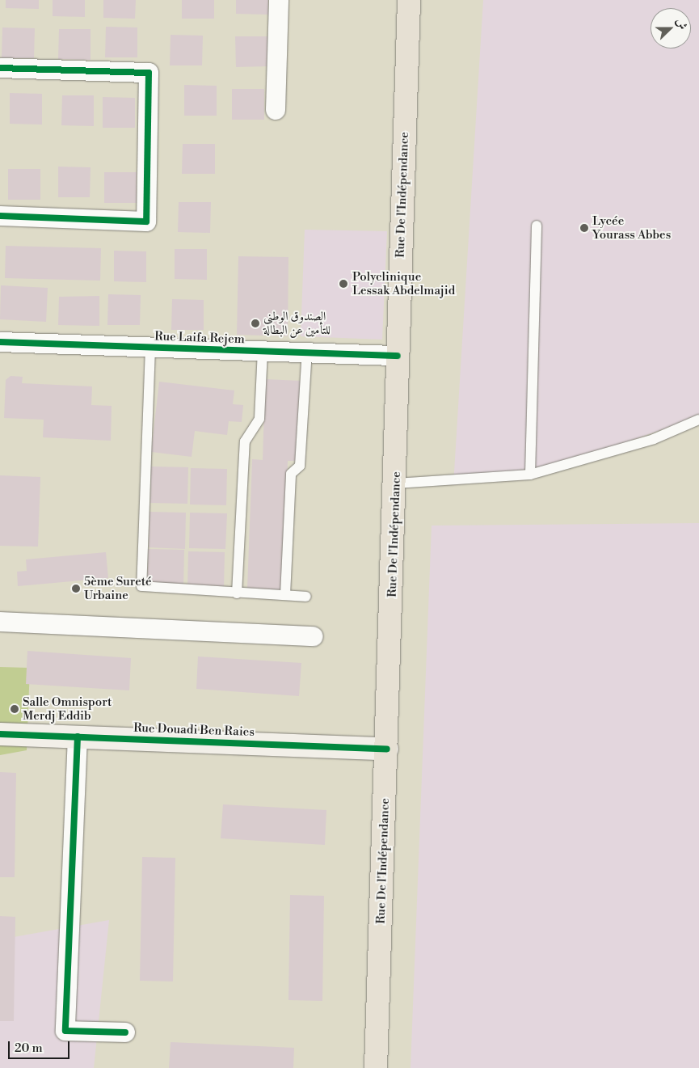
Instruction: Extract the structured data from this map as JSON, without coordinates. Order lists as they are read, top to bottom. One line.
{"streets":{"main road":["Rue De l'Indépendance"],"street":["Rue Laifa Rejem","Rue Douadi Ben Raies"]},"crossings":[["Rue De l'Indépendance","Rue Laifa Rejem"],["Rue De l'Indépendance","Rue Douadi Ben Raies"]],"places":["Lycée Yourass Abbes","Polyclinique Lessak Abdelmajid","الصندوق الوطني للتأمين عن البطالة","5ème Sureté Urbaine","Salle Omnisport Merdj Eddib"],"scale_bar":"20 m","north":"right"}
